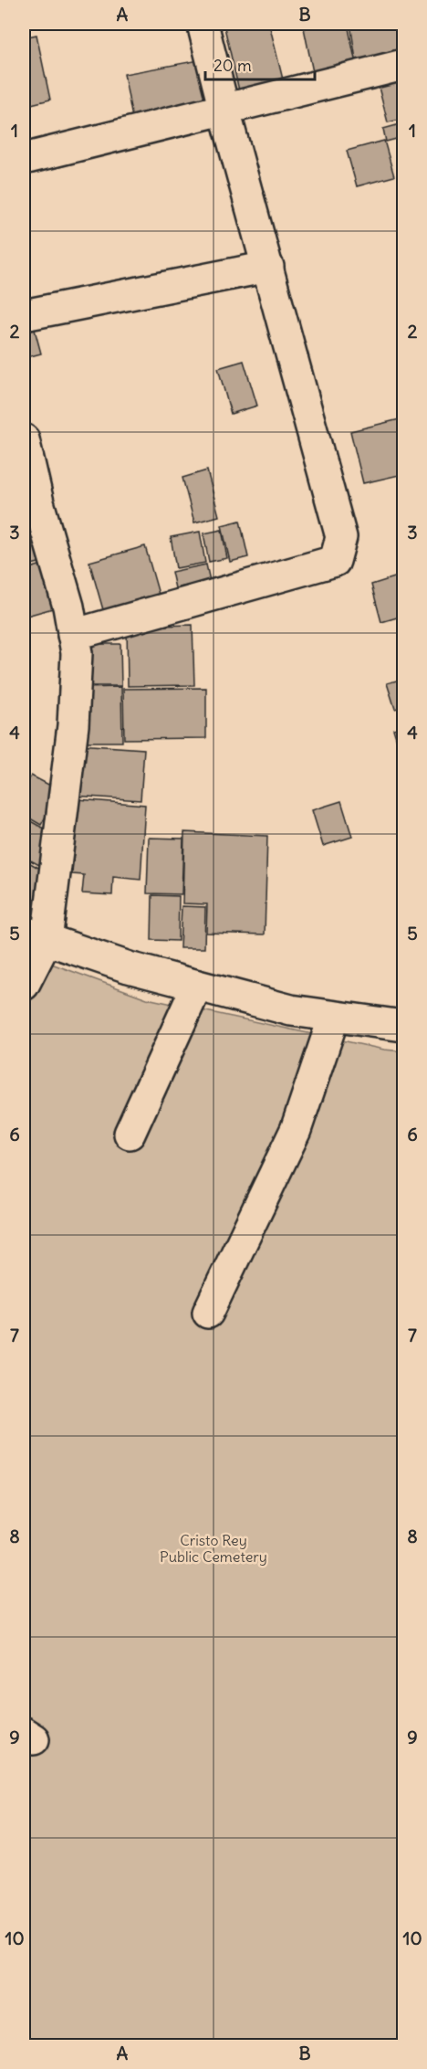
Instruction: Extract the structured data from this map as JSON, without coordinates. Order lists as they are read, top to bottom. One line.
{"parks":["Cristo Rey Public Cemetery"],"scale_bar":"20 m","grid":{"columns":["A","B"],"rows":["1","2","3","4","5","6","7","8","9","10"]}}
